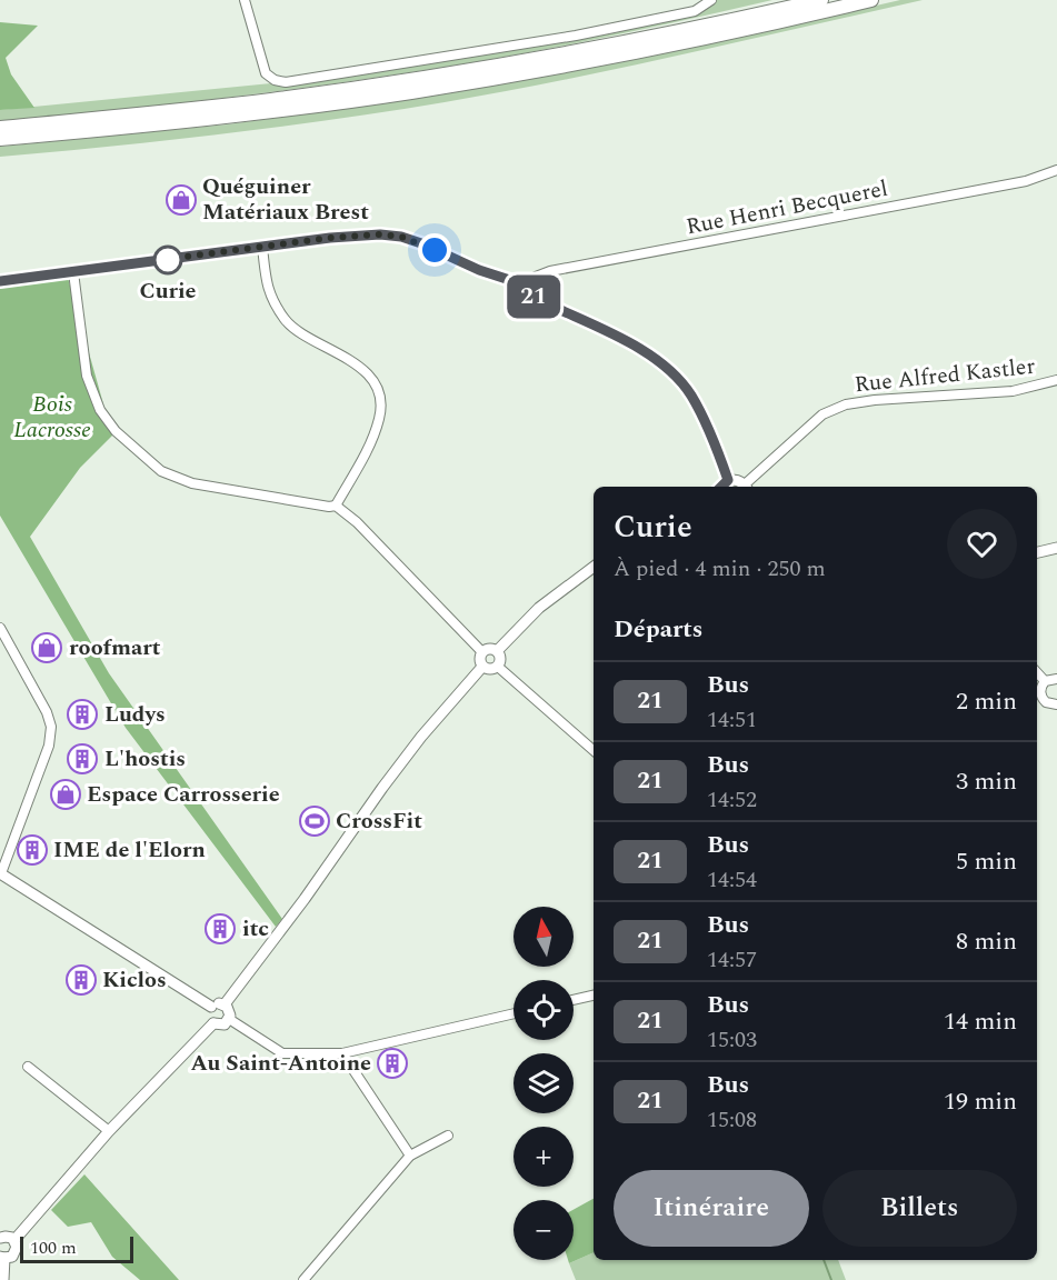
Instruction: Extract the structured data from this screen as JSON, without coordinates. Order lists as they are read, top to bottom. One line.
{"streets":{"street":["Rue Henri Becquerel","Rue Alfred Kastler"]},"parks":["Bois Lacrosse"],"places":{"shop":["Quéguiner Matériaux Brest","roofmart","Espace Carrosserie"],"other":["Curie"],"building":["Ludys","L'hostis","IME de l'Elorn","itc","Kiclos","Au Saint-Antoine"],"sports":["CrossFit"]},"lines":["bus line 21"],"scale_bar":"100 m","north":"top","page":{"on_map":"21","heading":[["Curie","À pied · 4 min · 250 m"],"Départs"],"list":[{"mark":"21","name":"Bus","note":"14:51","value":"2 min"},{"mark":"21","name":"Bus","note":"14:52","value":"3 min"},{"mark":"21","name":"Bus","note":"14:54","value":"5 min"},{"mark":"21","name":"Bus","note":"14:57","value":"8 min"},{"mark":"21","name":"Bus","note":"15:03","value":"14 min"},{"mark":"21","name":"Bus","note":"15:08","value":"19 min"}],"map_buttons":["+","−"],"buttons":["Itinéraire","Billets"],"scale":"100 m"}}
